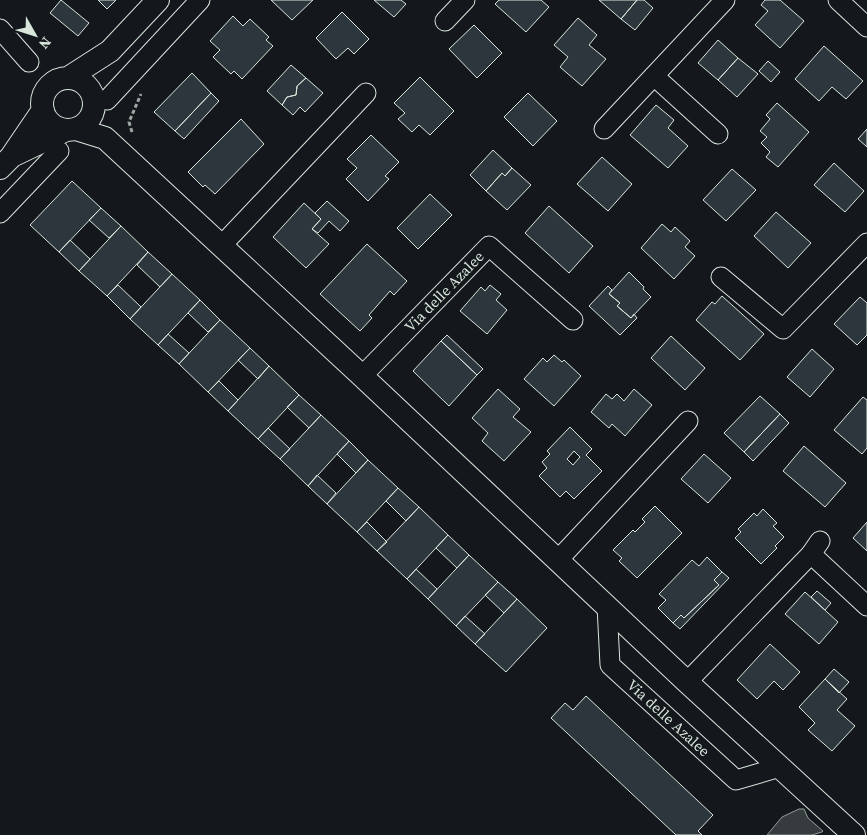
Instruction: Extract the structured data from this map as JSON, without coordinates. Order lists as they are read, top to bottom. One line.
{"streets":{"street":["Via delle Azalee"]},"north":"bottom right"}
